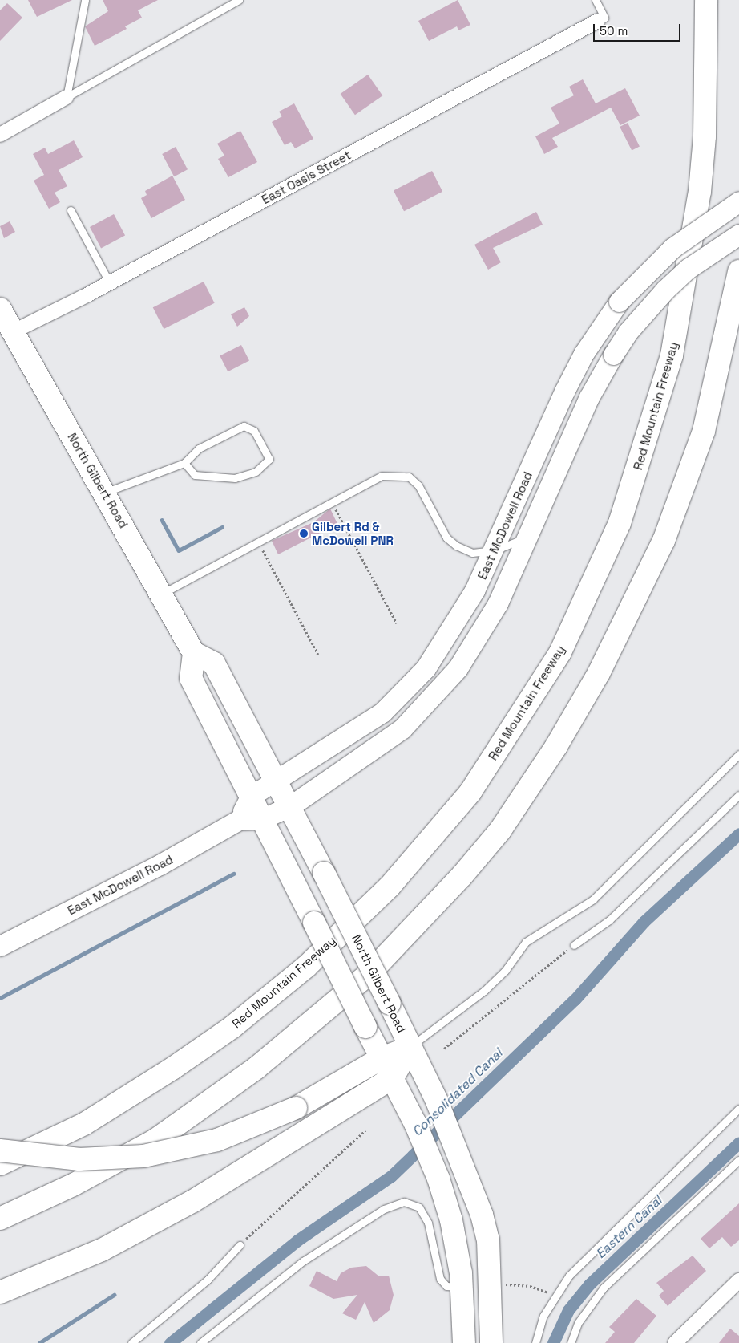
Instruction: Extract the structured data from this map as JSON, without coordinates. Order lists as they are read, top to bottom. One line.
{"streets":{"main road":["Red Mountain Freeway","North Gilbert Road","East McDowell Road"],"street":["East Oasis Street"]},"crossings":[["East Oasis Street","North Gilbert Road"],["North Gilbert Road","East McDowell Road"]],"water":["Consolidated Canal","Eastern Canal"],"places":["Gilbert Rd & McDowell PNR"],"scale_bar":"50 m"}
